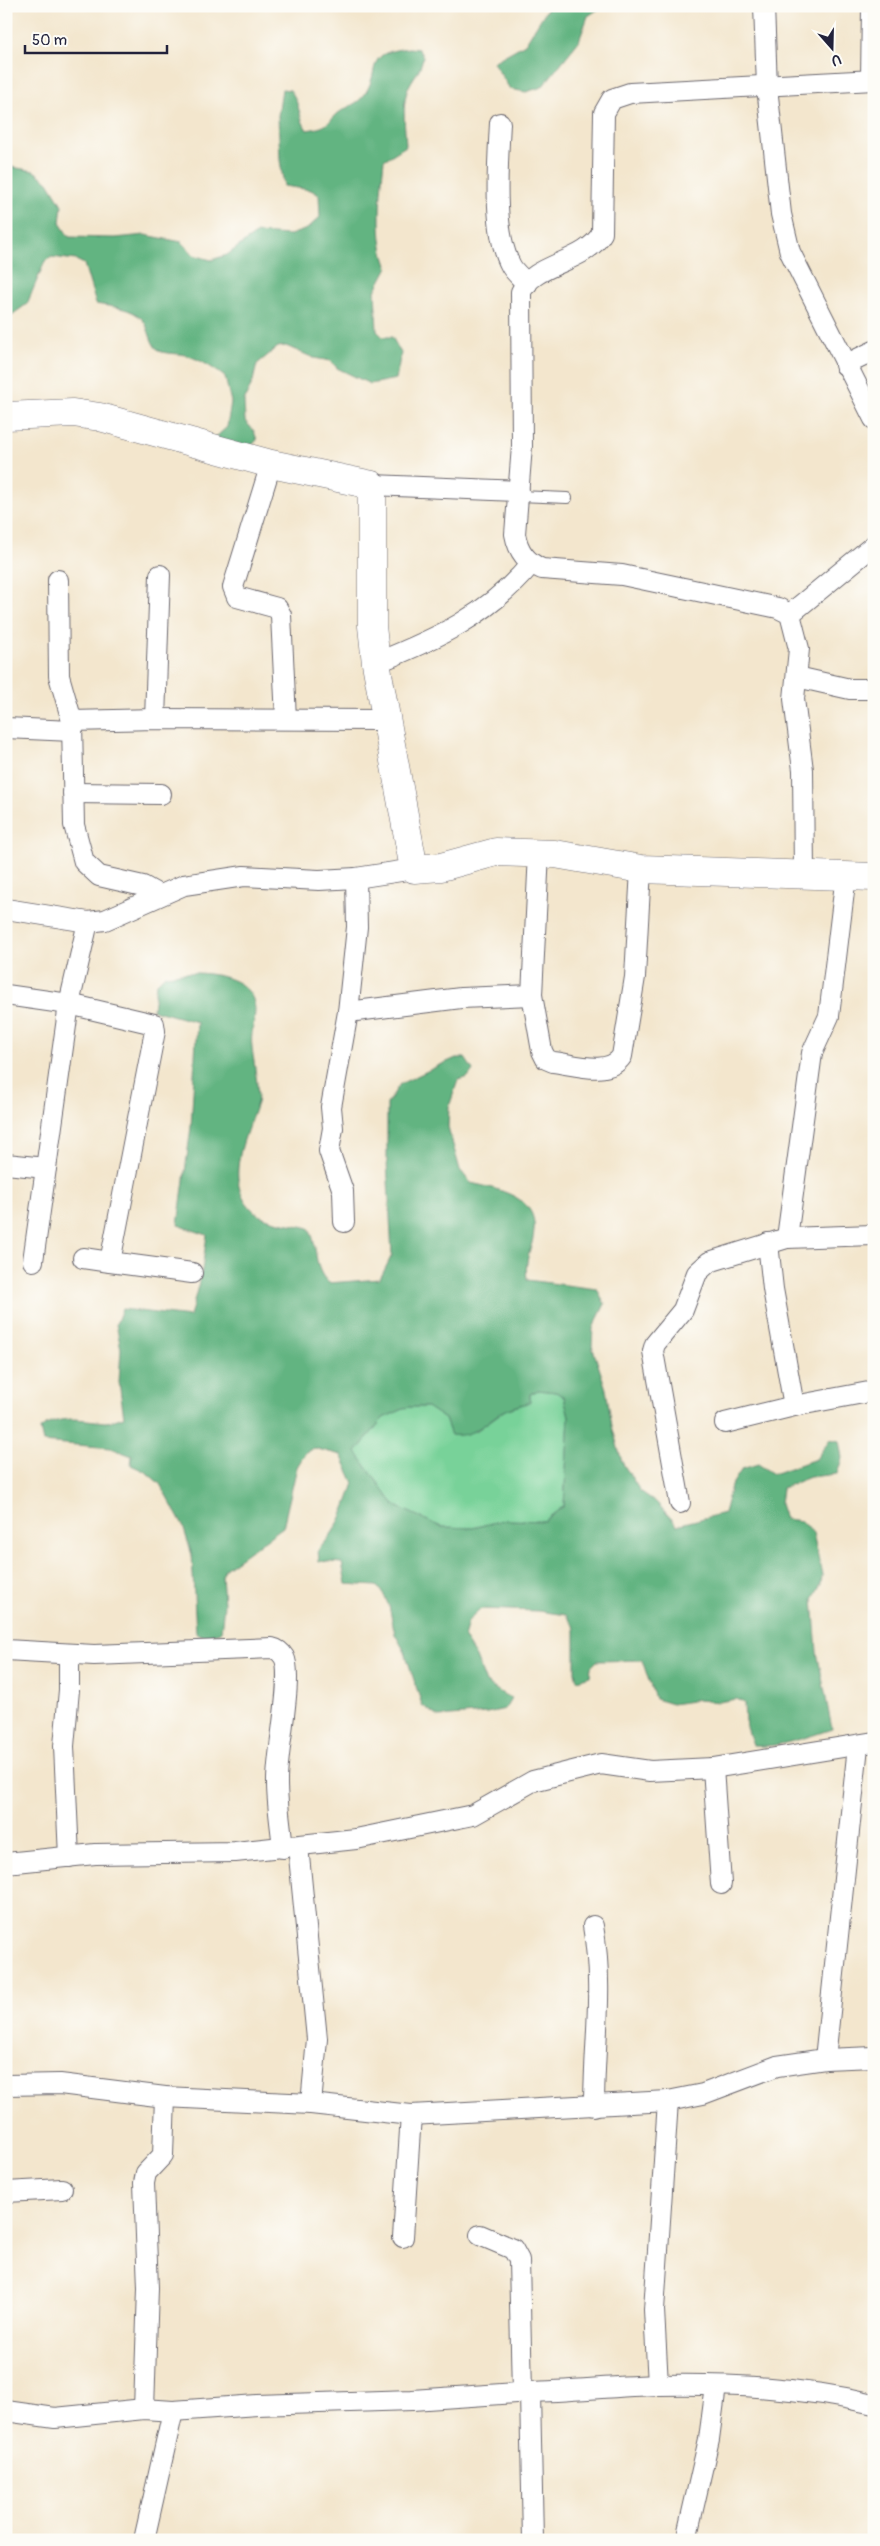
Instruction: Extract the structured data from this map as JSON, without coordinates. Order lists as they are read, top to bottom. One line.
{"scale_bar":"50 m","north":"bottom"}
